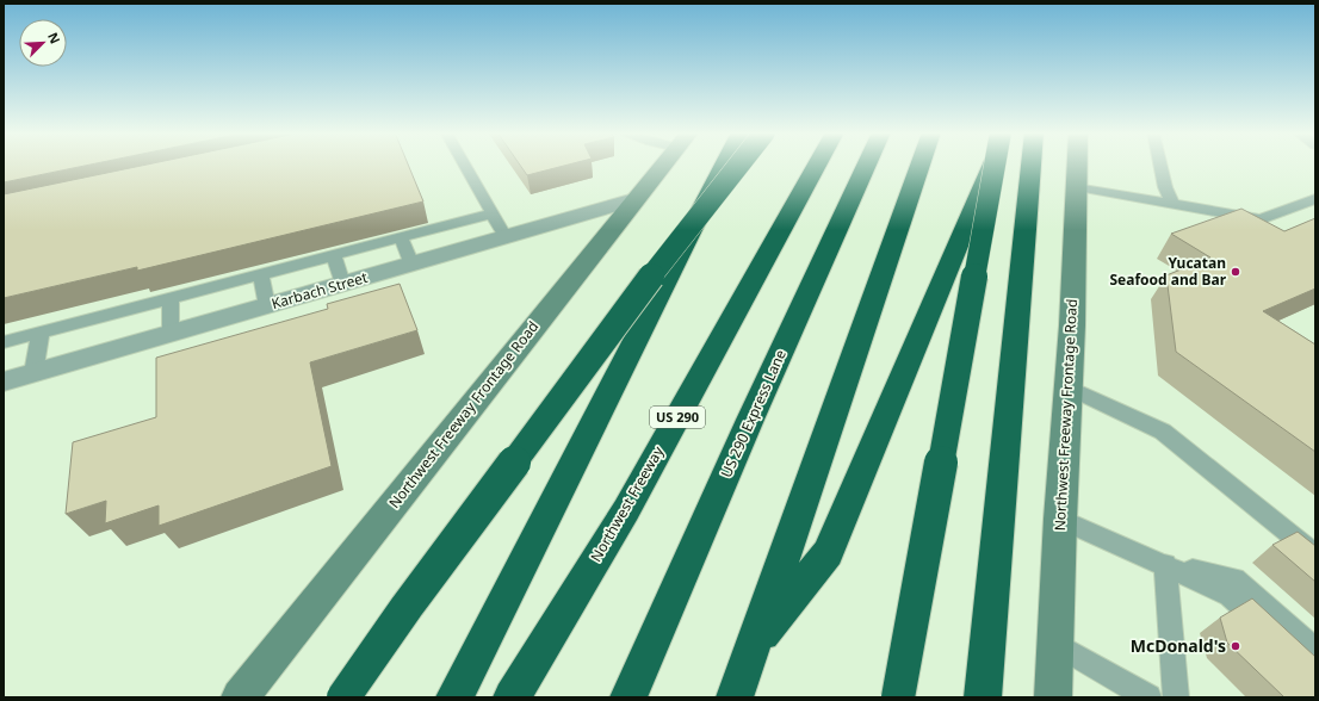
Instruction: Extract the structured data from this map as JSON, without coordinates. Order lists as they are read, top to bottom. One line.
{"streets":{"highway":["US 290 Express Lane","US 290","Northwest Freeway"],"main road":["Northwest Freeway Frontage Road"],"street":["Karbach Street"]},"crossings":[["Karbach Street","Northwest Freeway Frontage Road"]],"places":["Yucatan Seafood and Bar","McDonald's"],"north":"top right"}
